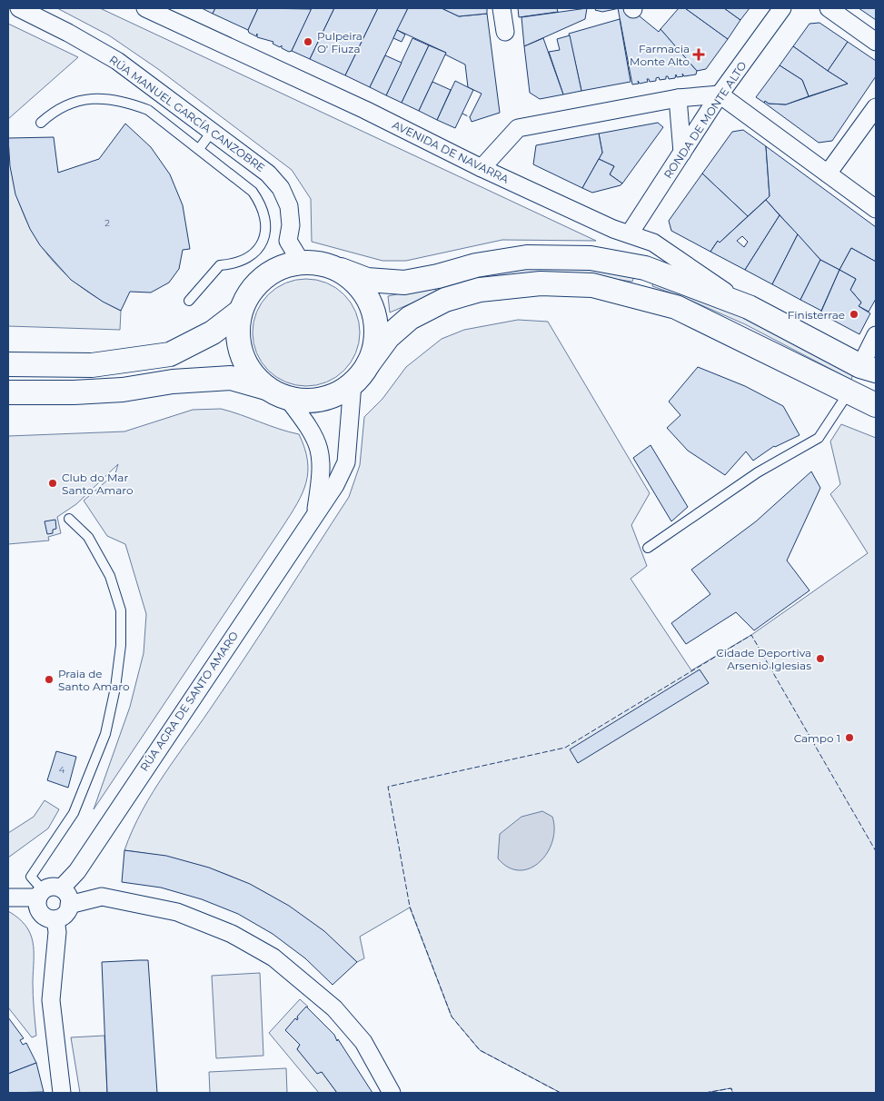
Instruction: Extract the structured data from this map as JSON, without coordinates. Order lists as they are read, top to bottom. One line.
{"streets":{"street":["RÚA MANUEL GARCÍA CANZOBRE","RONDA DE MONTE ALTO","AVENIDA DE NAVARRA","RÚA AGRA DE SANTO AMARO"]},"crossings":[["RÚA MANUEL GARCÍA CANZOBRE","RÚA AGRA DE SANTO AMARO"],["RONDA DE MONTE ALTO","AVENIDA DE NAVARRA"]],"places":{"other":["Pulpeira O' Fiuza","Finisterrae","Club do Mar Santo Amaro","Cidade Deportiva Arsenio Iglesias","Praia de Santo Amaro","Campo 1"],"health":["Farmacia Monte Alto"]},"house_numbers":["2","4"]}
